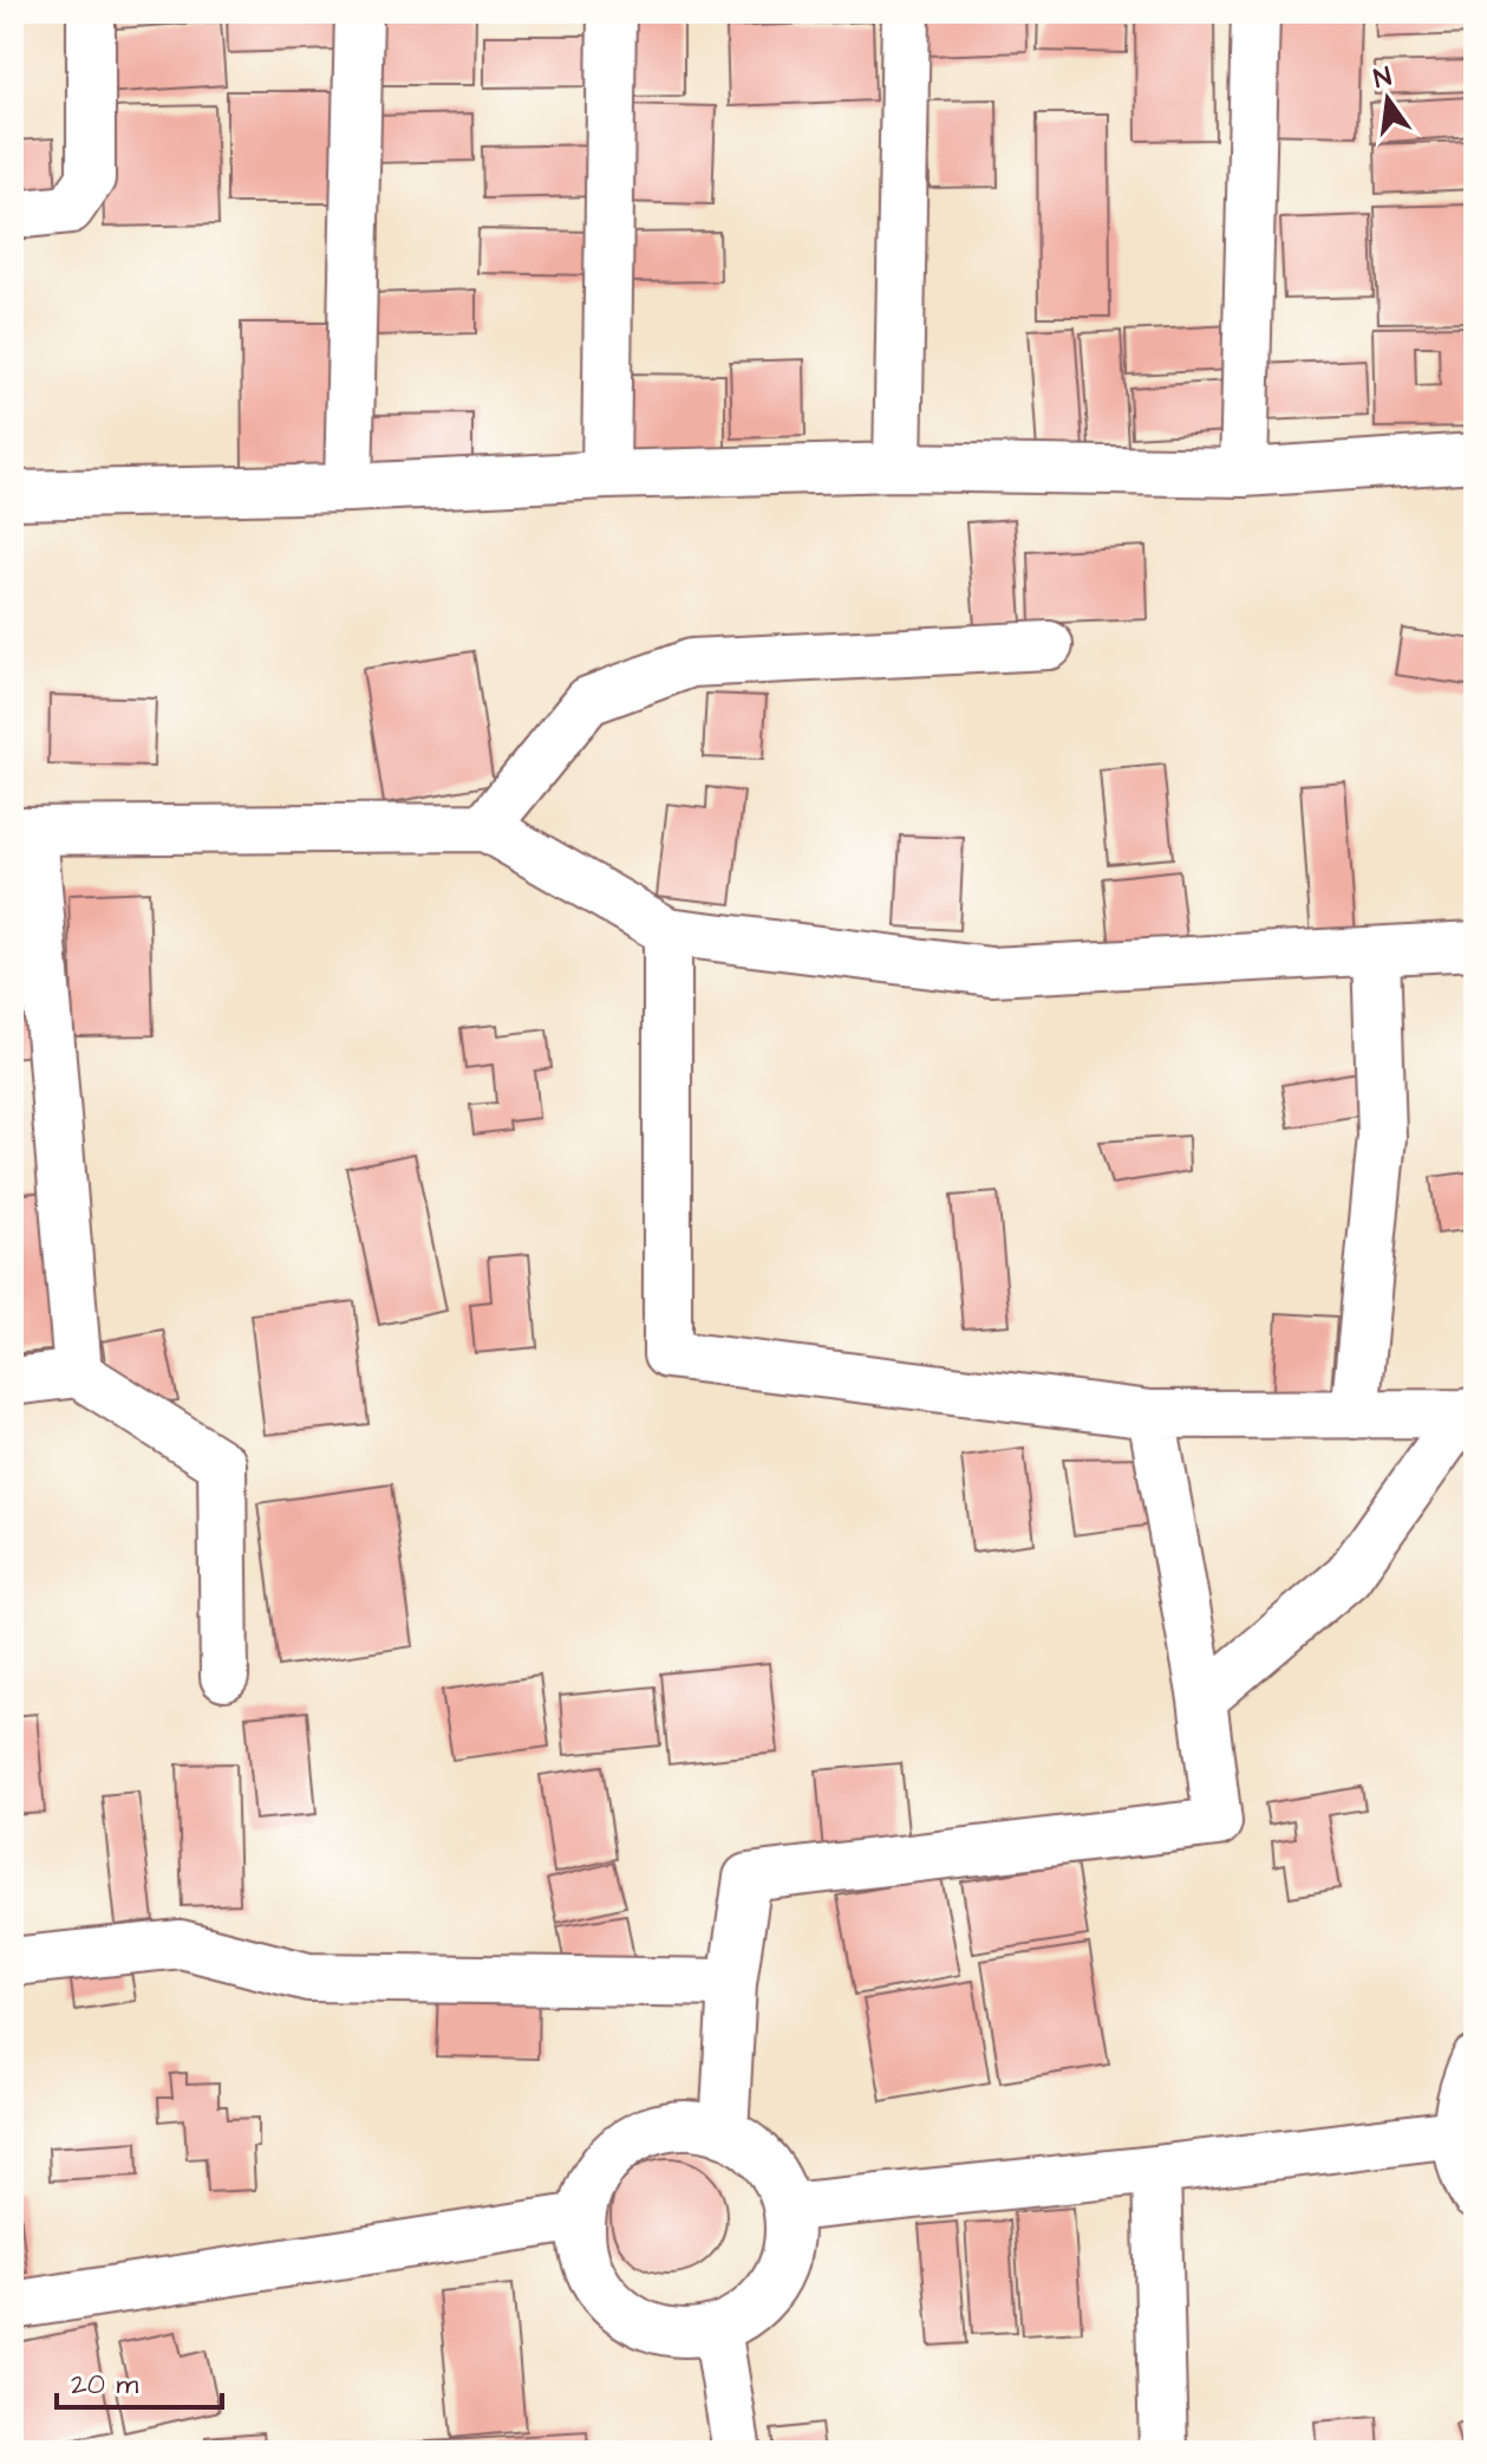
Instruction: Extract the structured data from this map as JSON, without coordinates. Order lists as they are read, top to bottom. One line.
{"scale_bar":"20 m","north":"top"}
